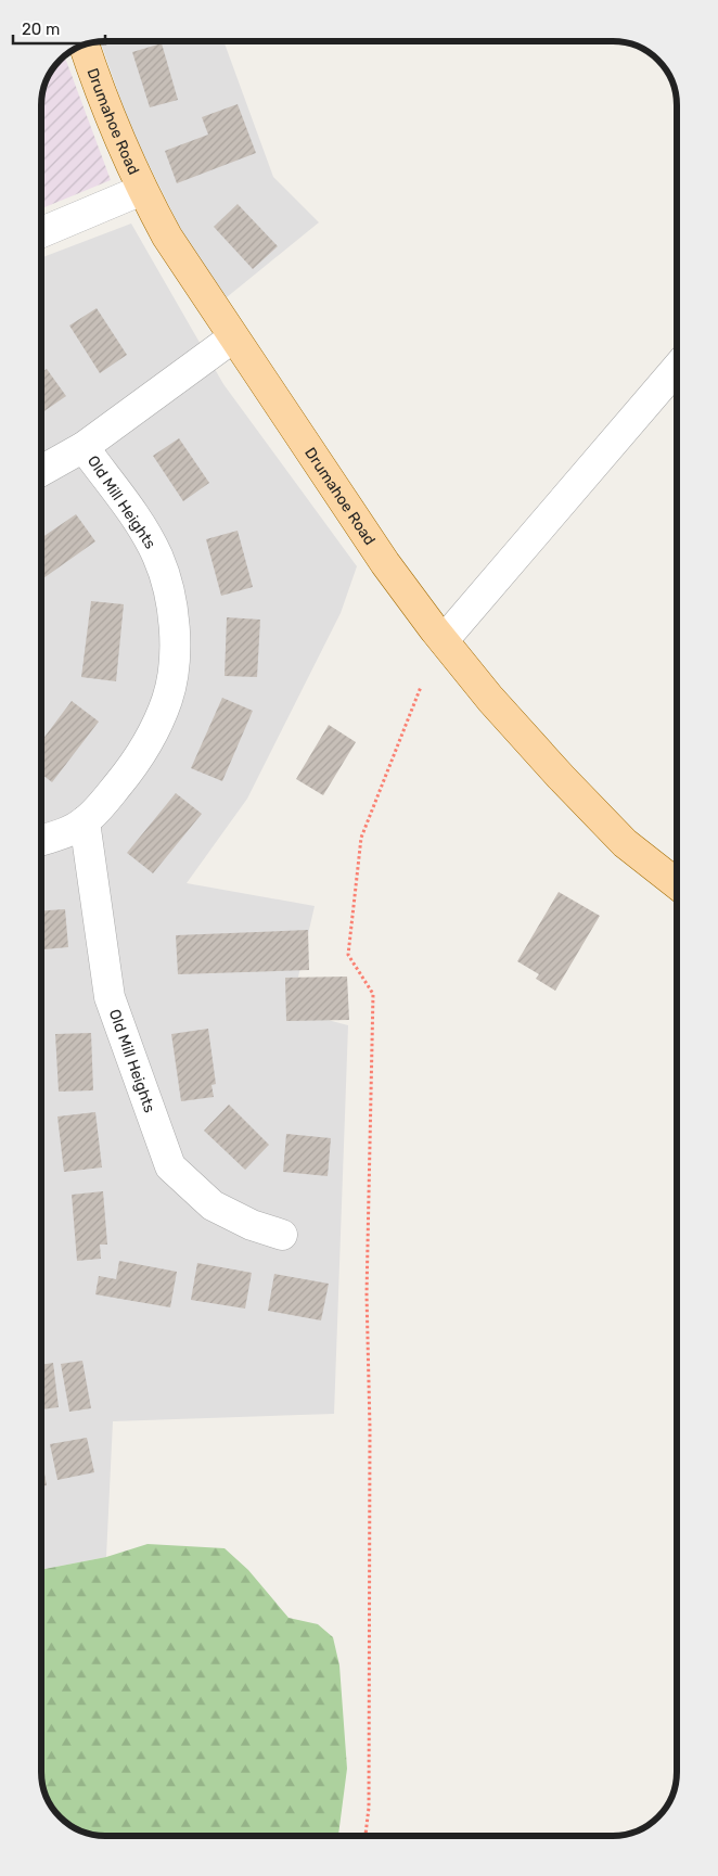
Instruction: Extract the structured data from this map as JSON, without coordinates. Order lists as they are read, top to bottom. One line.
{"streets":{"main road":["Drumahoe Road"],"street":["Old Mill Heights"]},"crossings":[["Drumahoe Road","Old Mill Heights"]],"scale_bar":"20 m"}
